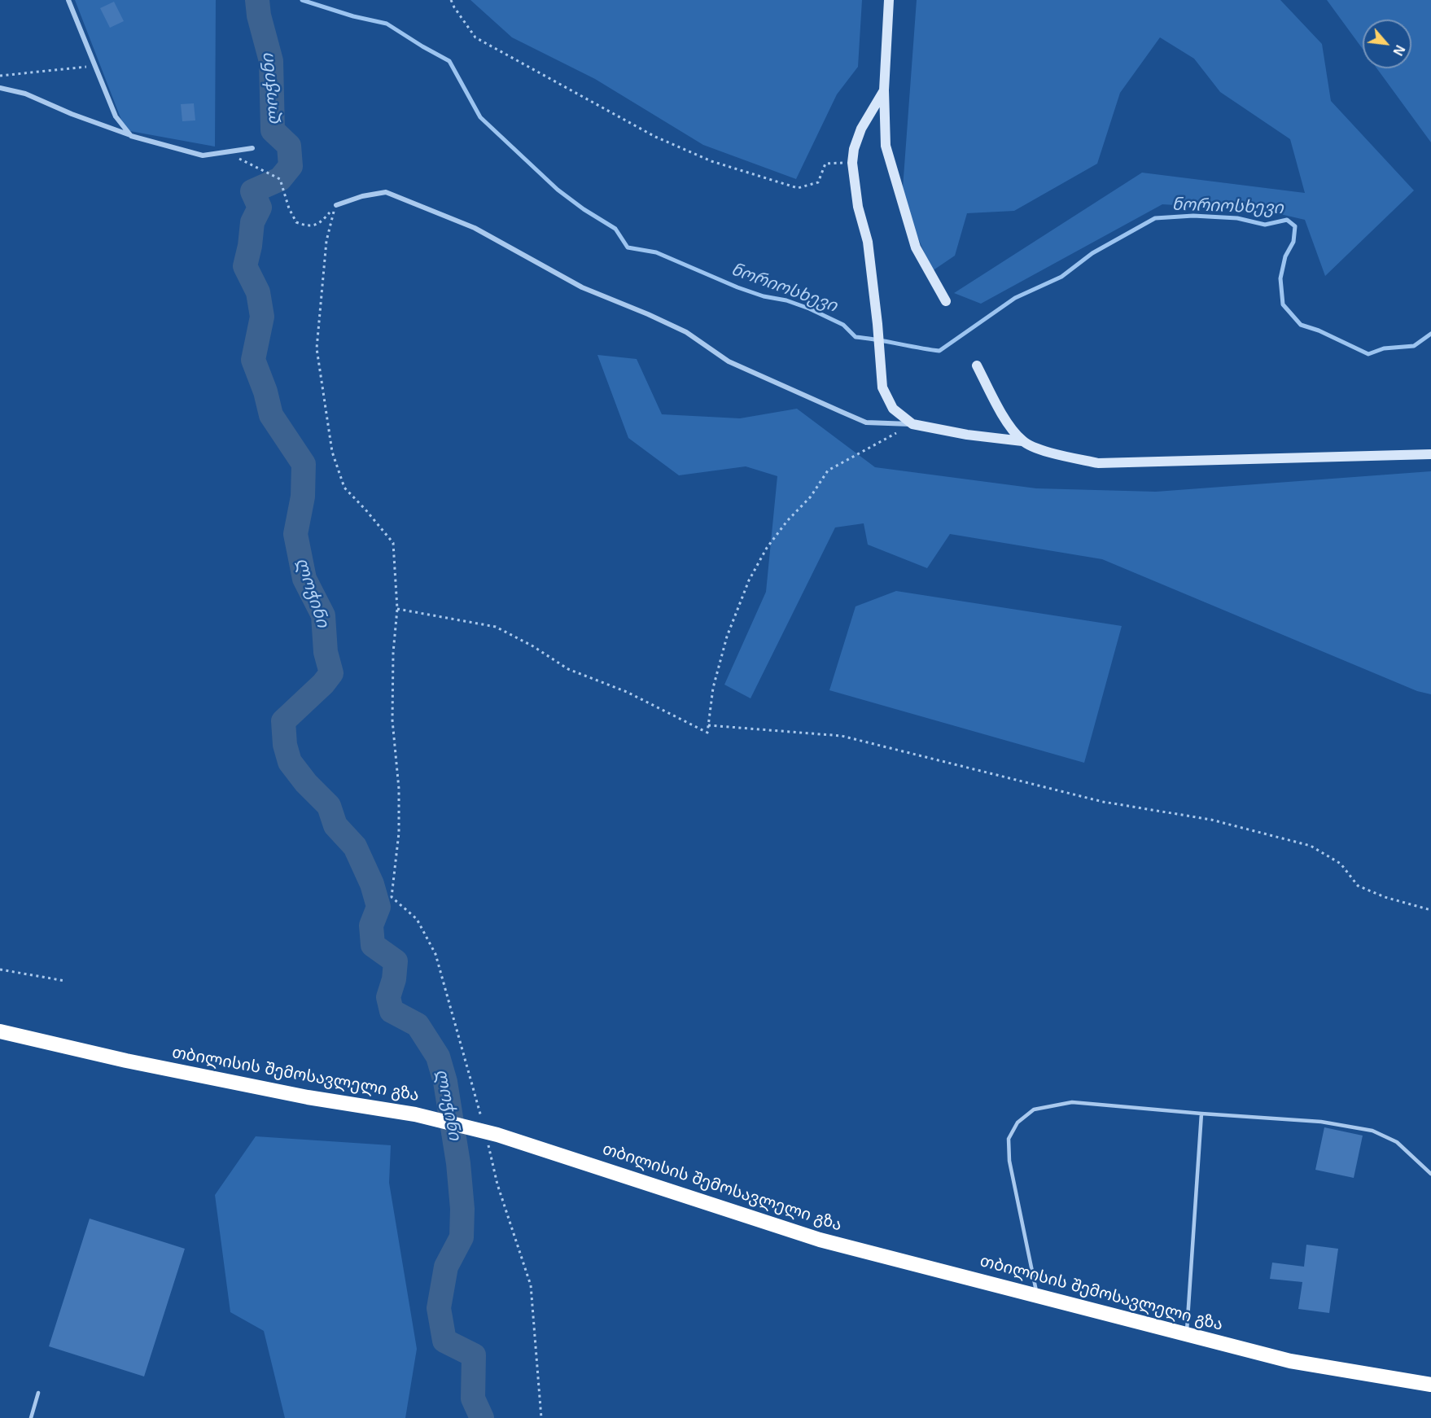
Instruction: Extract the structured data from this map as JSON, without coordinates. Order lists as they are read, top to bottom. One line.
{"streets":{"highway":["თბილისის შემოსავლელი გზა"]},"water":["ლოჭინი","ნორიოსხევი"],"north":"bottom right"}
